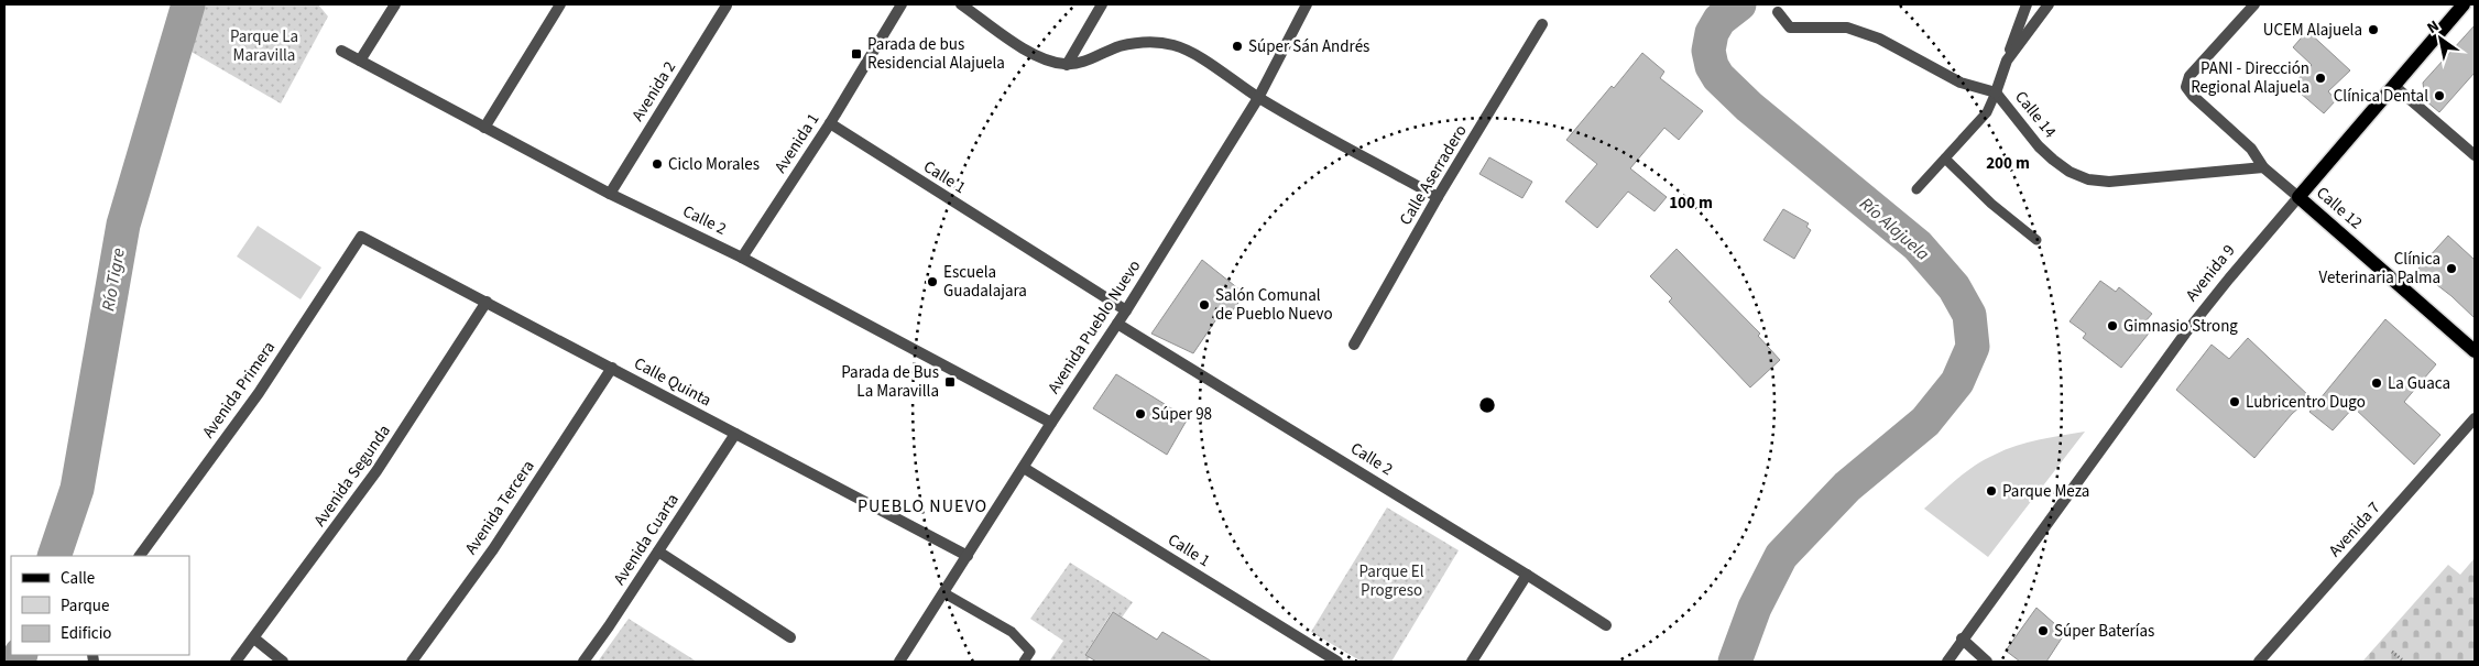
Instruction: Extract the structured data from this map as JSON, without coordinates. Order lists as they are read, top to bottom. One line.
{"streets":{"main road":["Calle 12","Avenida 9"],"street":["Avenida 2","Calle 14","Avenida 1","Calle Aserradero","Calle 1","Calle 2","Avenida Pueblo Nuevo","Calle Quinta","Avenida Primera","Avenida Segunda","Avenida Tercera","Avenida 7","Avenida Cuarta"]},"crossings":[["Avenida 2","Calle 2"],["Calle 14","Calle 12"],["Avenida 1","Calle 1"],["Avenida 1","Calle 2"],["Calle 1","Avenida Pueblo Nuevo"],["Calle 12","Avenida 9"],["Calle 2","Avenida Pueblo Nuevo"],["Avenida Pueblo Nuevo","Calle Quinta"],["Calle Quinta","Avenida Primera"],["Calle Quinta","Avenida Segunda"],["Calle Quinta","Avenida Tercera"],["Calle Quinta","Avenida Cuarta"]],"districts":["PUEBLO NUEVO"],"water":["Río Alajuela","Río Tigre"],"parks":["Parque La Maravilla","Parque El Progreso"],"places":{"other":["UCEM Alajuela","Súper Sán Andrés","PANI - Dirección Regional Alajuela","Clínica Dental","Ciclo Morales","Clínica Veterinaria Palma","Escuela Guadalajara","Salón Comunal de Pueblo Nuevo","Gimnasio Strong","La Guaca","Lubricentro Dugo","Súper 98","Parque Meza","Súper Baterías"],"transit":["Parada de bus Residencial Alajuela","Parada de Bus La Maravilla"]},"legend":["Calle","Parque","Edificio"],"north":"top left","rings":["200 m","100 m"]}
